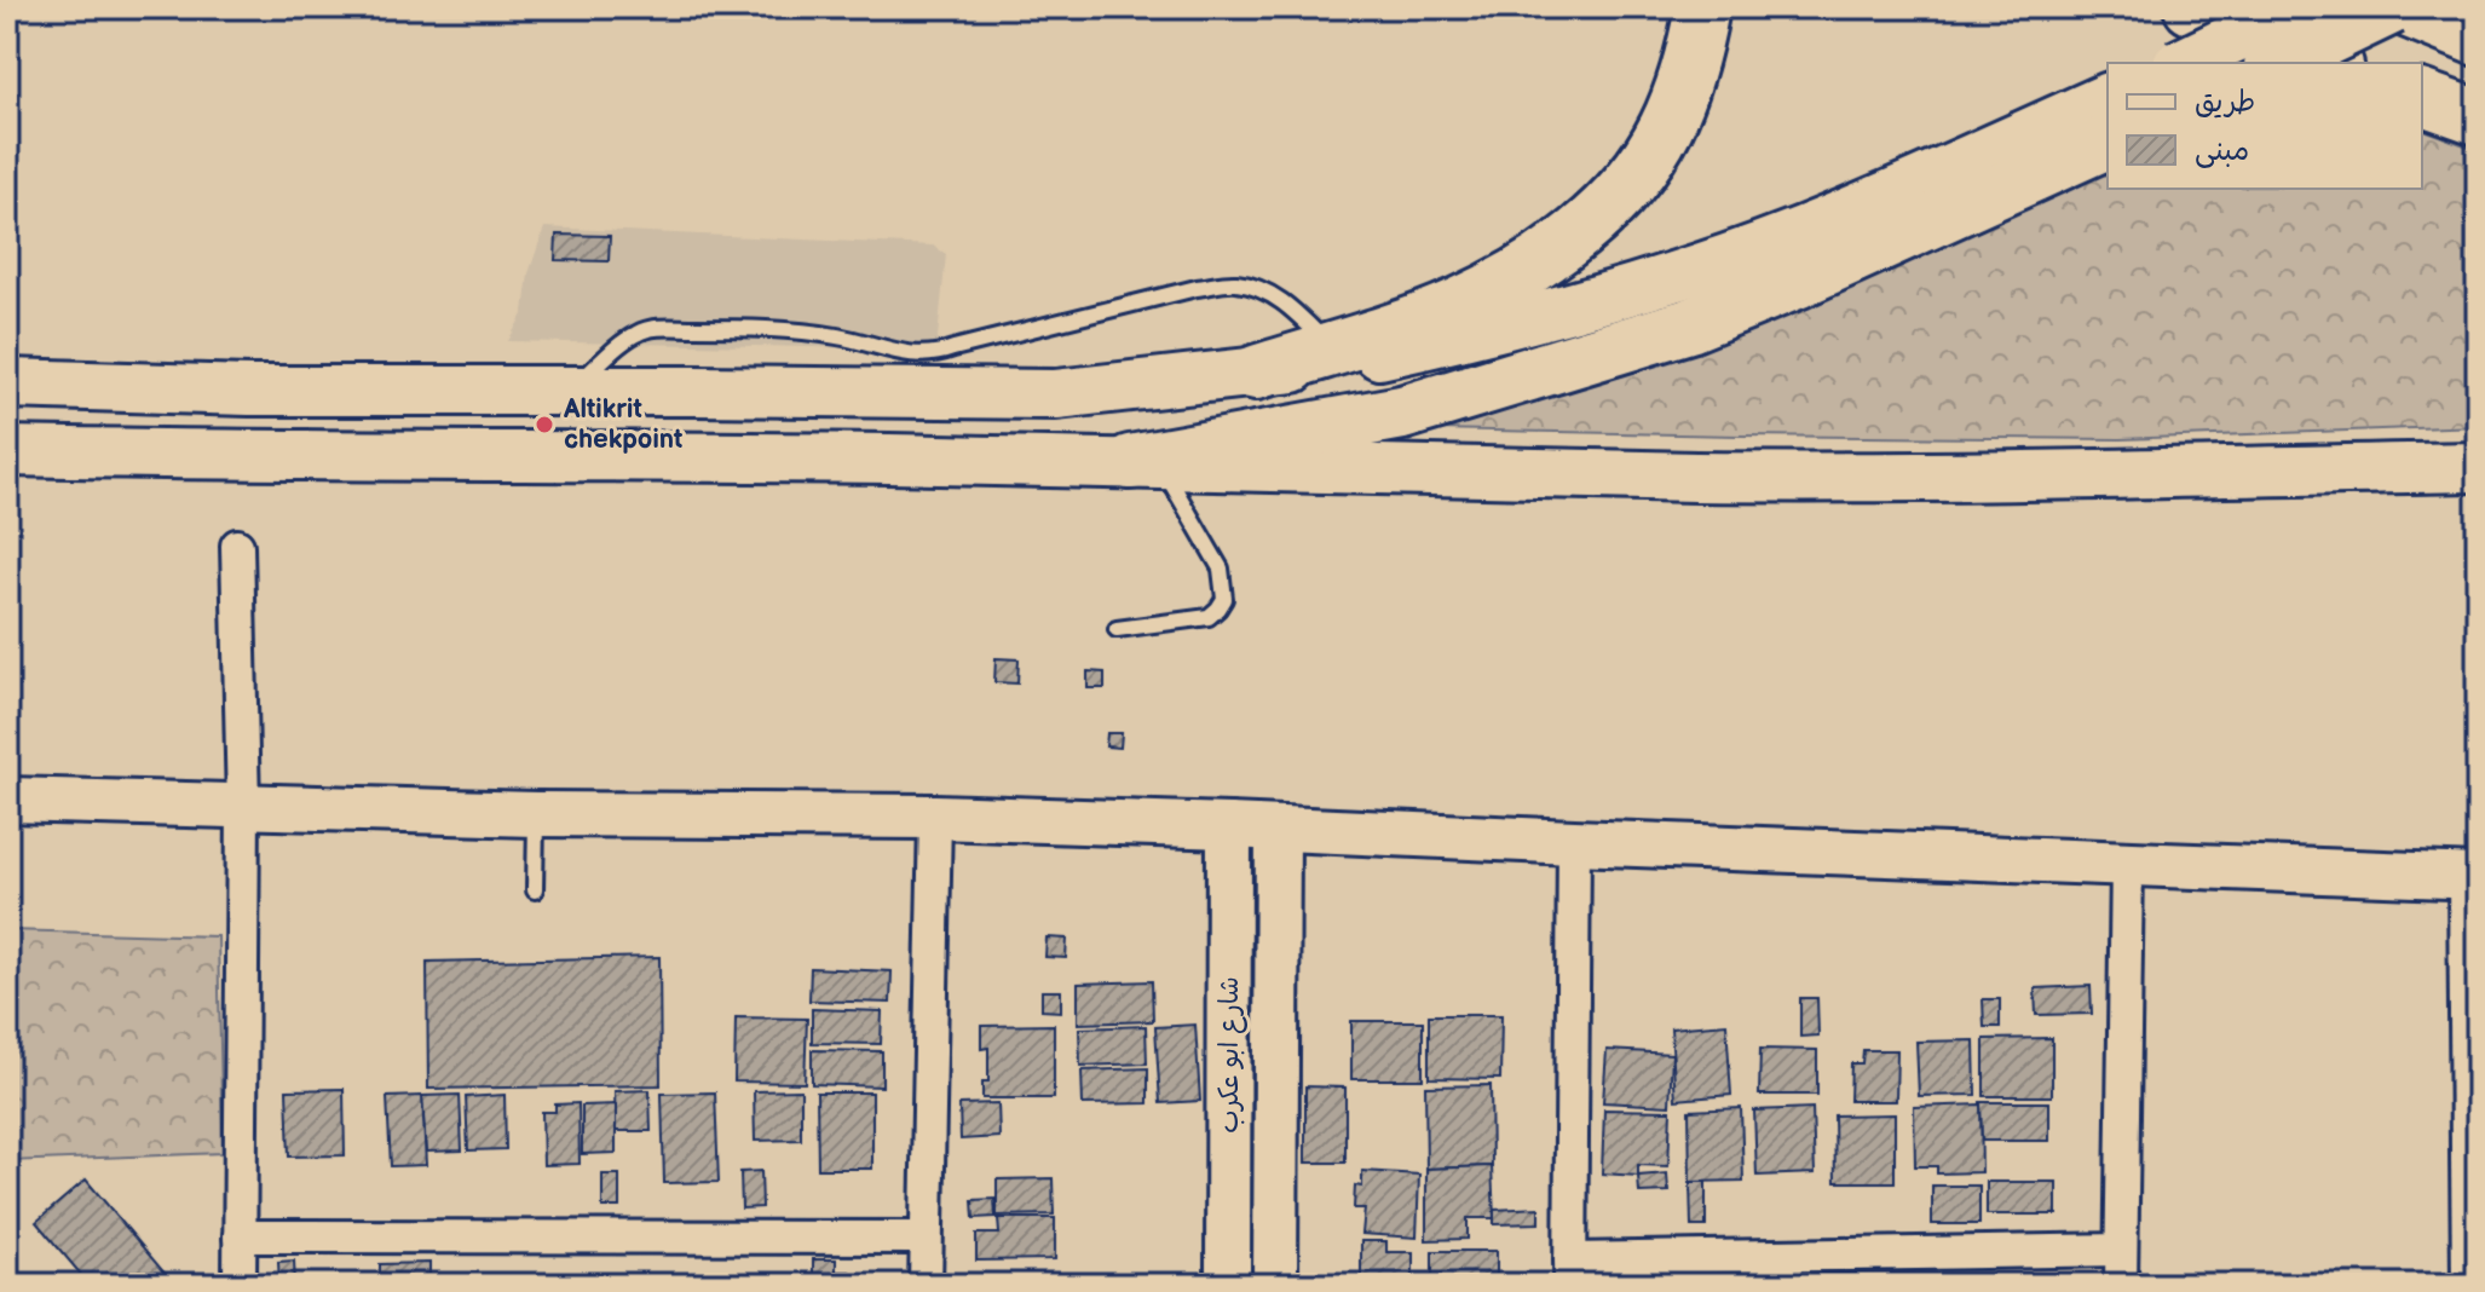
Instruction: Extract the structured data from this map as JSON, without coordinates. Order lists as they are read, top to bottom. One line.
{"streets":{"street":["شارع ابو عكرب"]},"places":["Altikrit chekpoint"],"legend":["طريق","مبنى"]}
